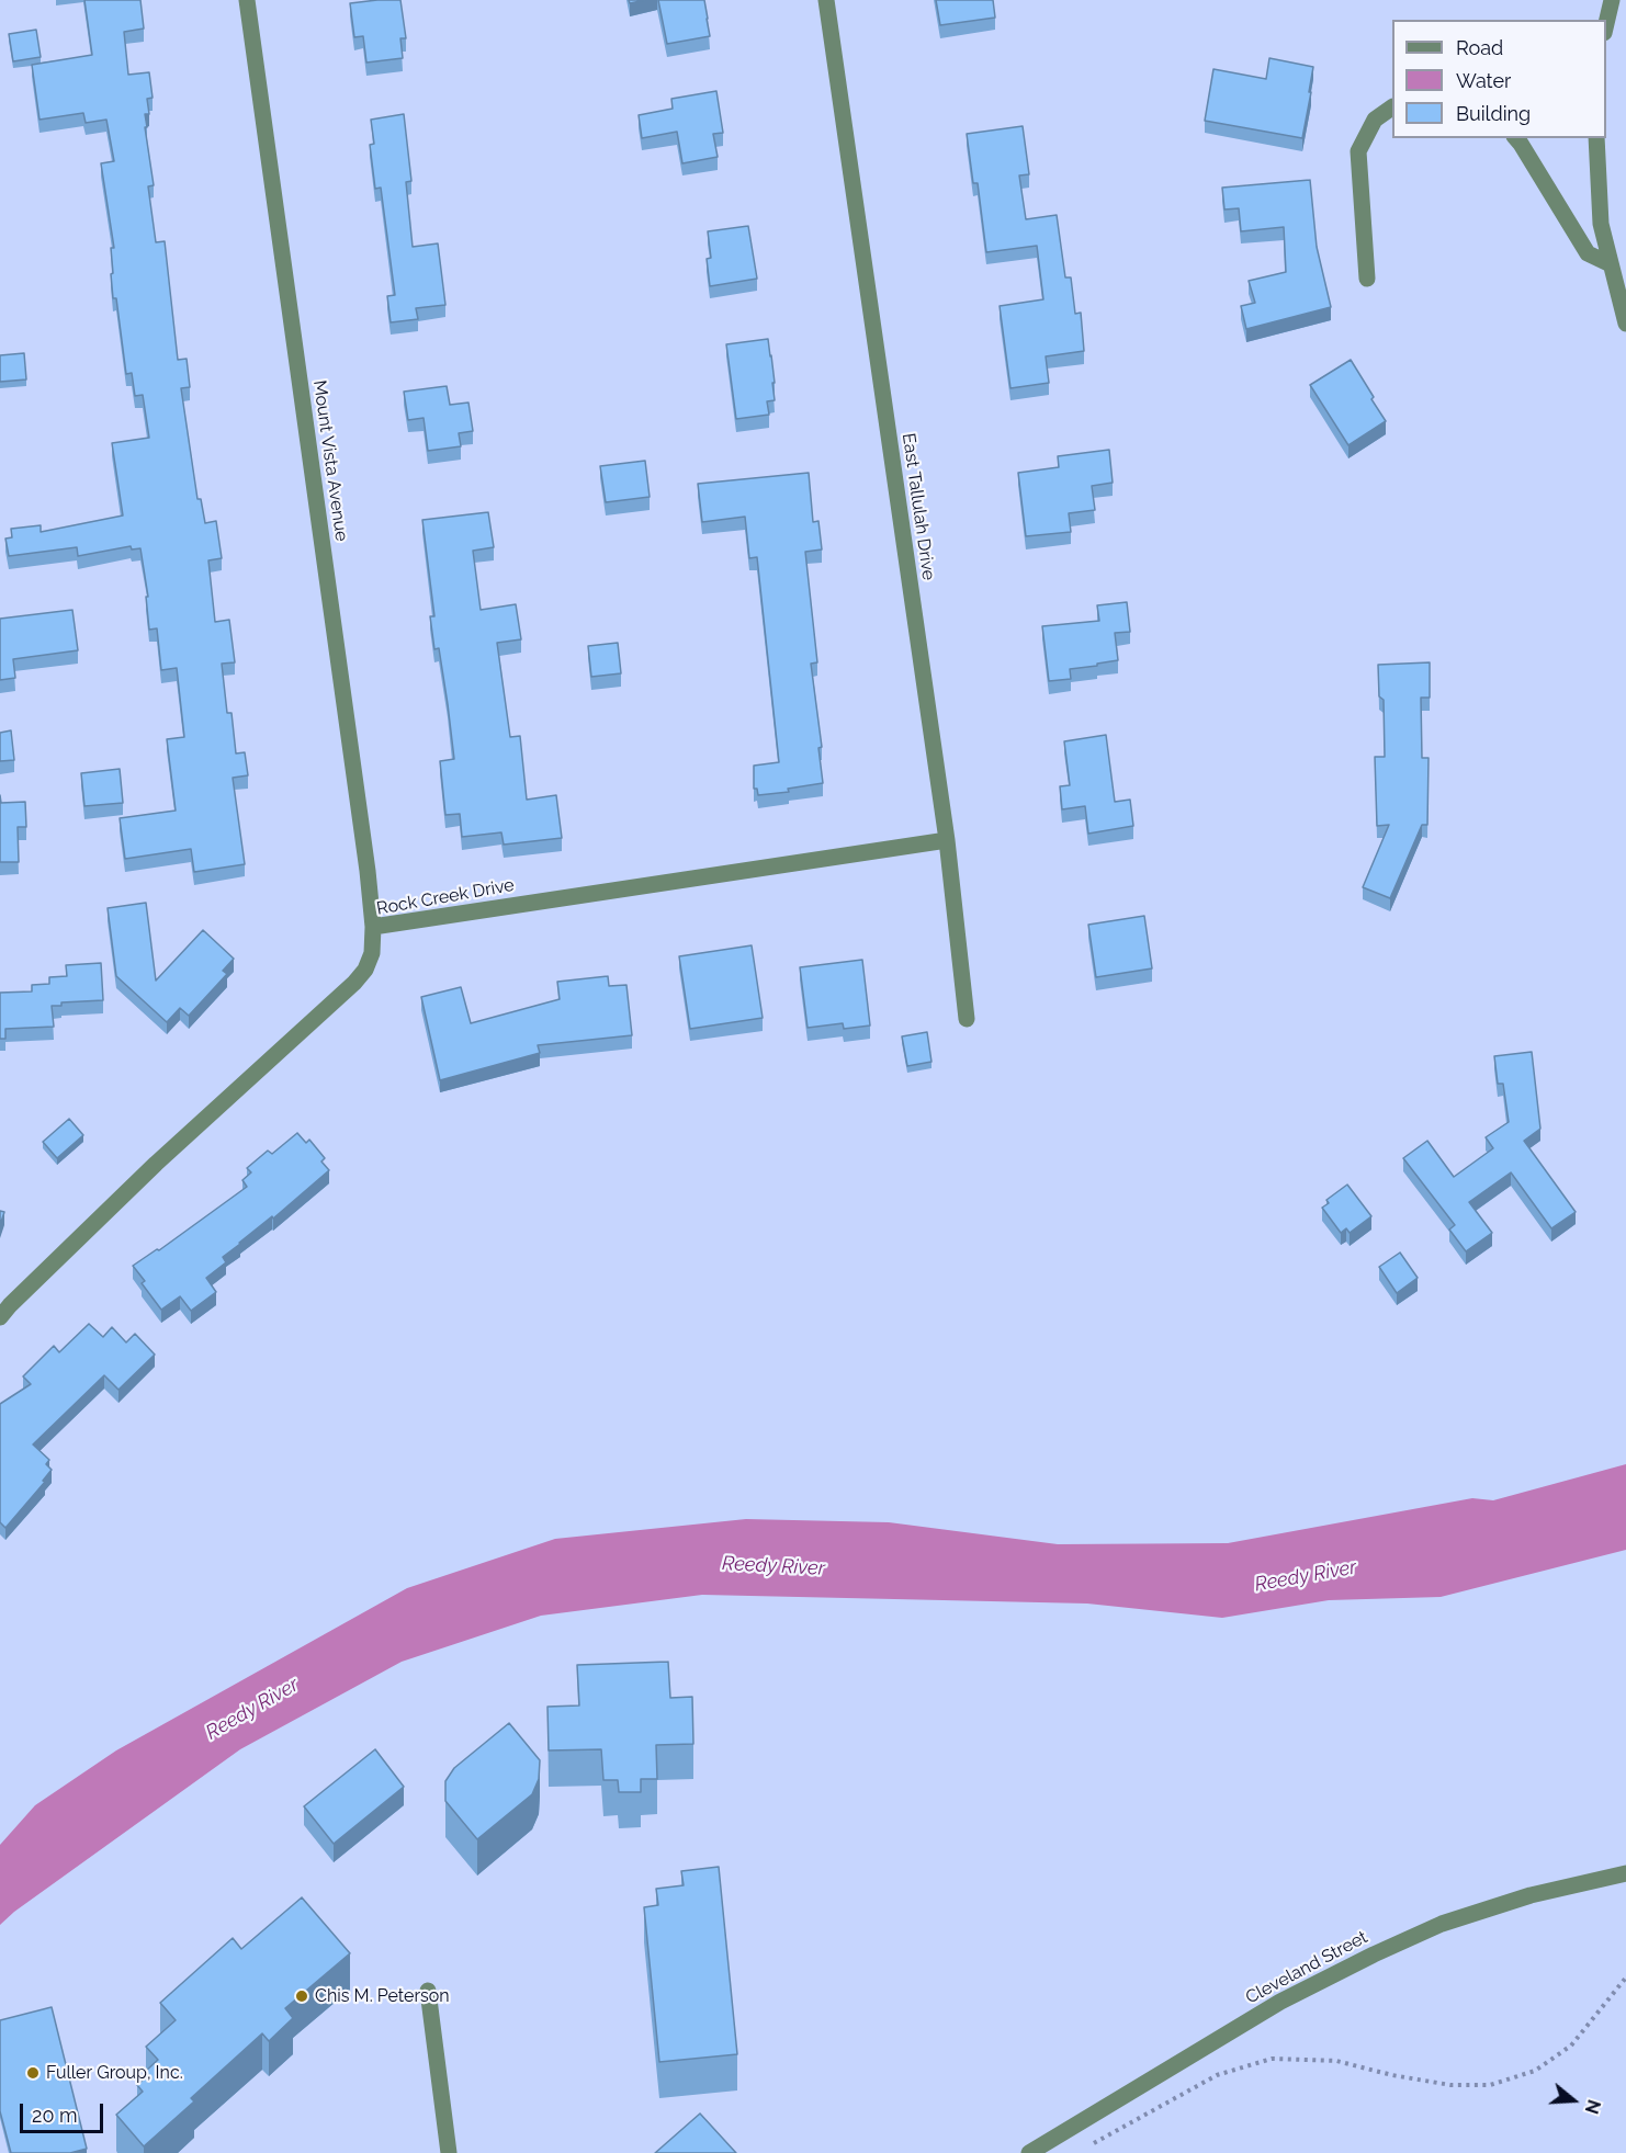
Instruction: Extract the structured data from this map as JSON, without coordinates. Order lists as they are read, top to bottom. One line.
{"streets":{"street":["Mount Vista Avenue","East Tallulah Drive","Rock Creek Drive","Cleveland Street"]},"crossings":[["Mount Vista Avenue","Rock Creek Drive"],["East Tallulah Drive","Rock Creek Drive"]],"water":["Reedy River"],"places":["Chis M. Peterson","Fuller Group, Inc."],"legend":["Road","Water","Building"],"scale_bar":"20 m","north":"right"}
